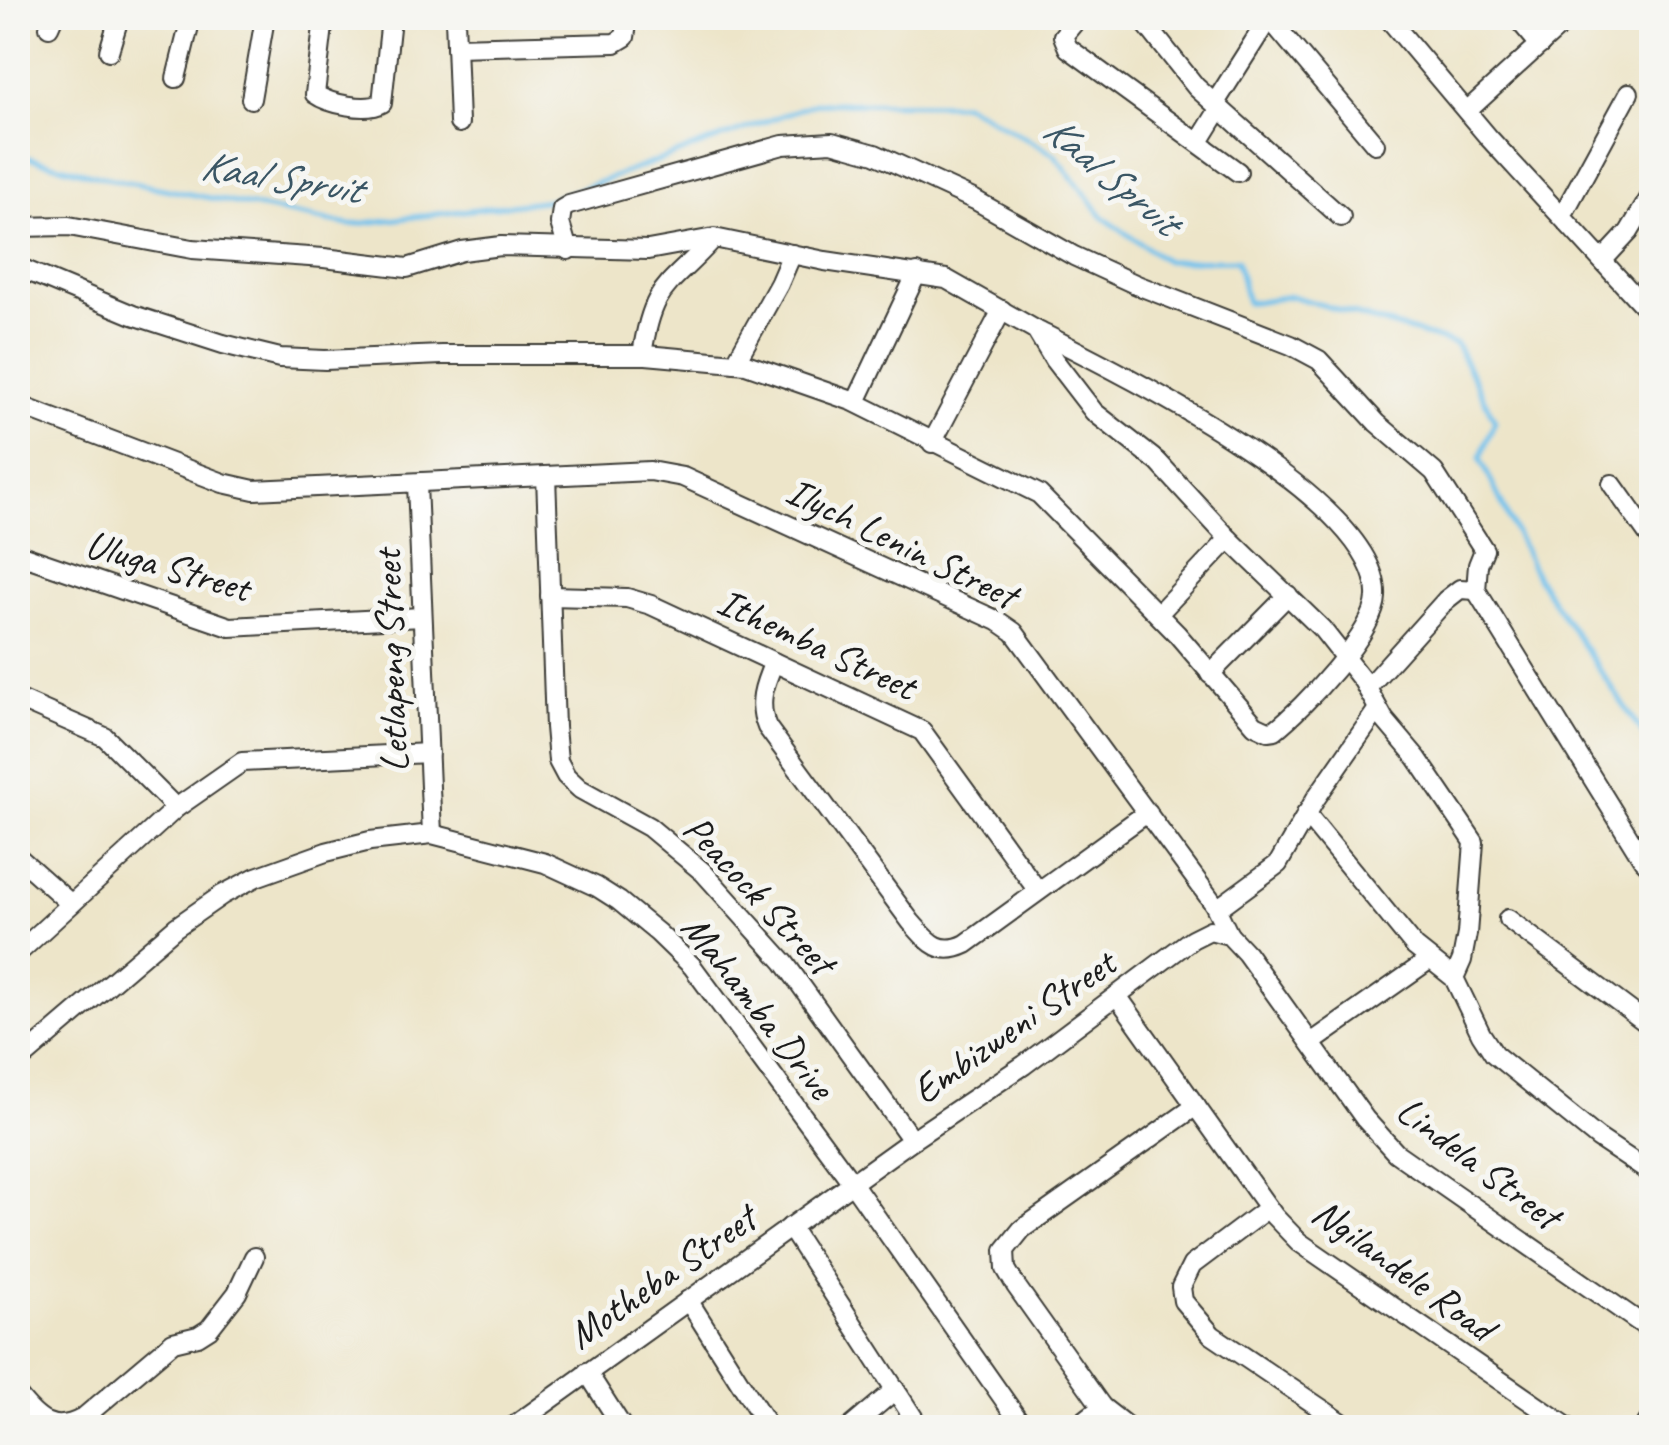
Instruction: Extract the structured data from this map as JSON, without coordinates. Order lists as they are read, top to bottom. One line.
{"streets":{"street":["Ilych Lenin Street","Uluga Street","Ithemba Street","Letlapeng Street","Peacock Street","Mahamba Drive","Embizweni Street","Lindela Street","Ngilandele Road","Motheba Street"]},"crossings":[["Ilych Lenin Street","Letlapeng Street"],["Ilych Lenin Street","Peacock Street"],["Ilych Lenin Street","Lindela Street"],["Uluga Street","Letlapeng Street"],["Ithemba Street","Peacock Street"],["Letlapeng Street","Mahamba Drive"],["Peacock Street","Embizweni Street"],["Mahamba Drive","Embizweni Street"],["Mahamba Drive","Motheba Street"],["Embizweni Street","Lindela Street"],["Embizweni Street","Ngilandele Road"],["Embizweni Street","Motheba Street"]],"water":["Kaal Spruit"]}
